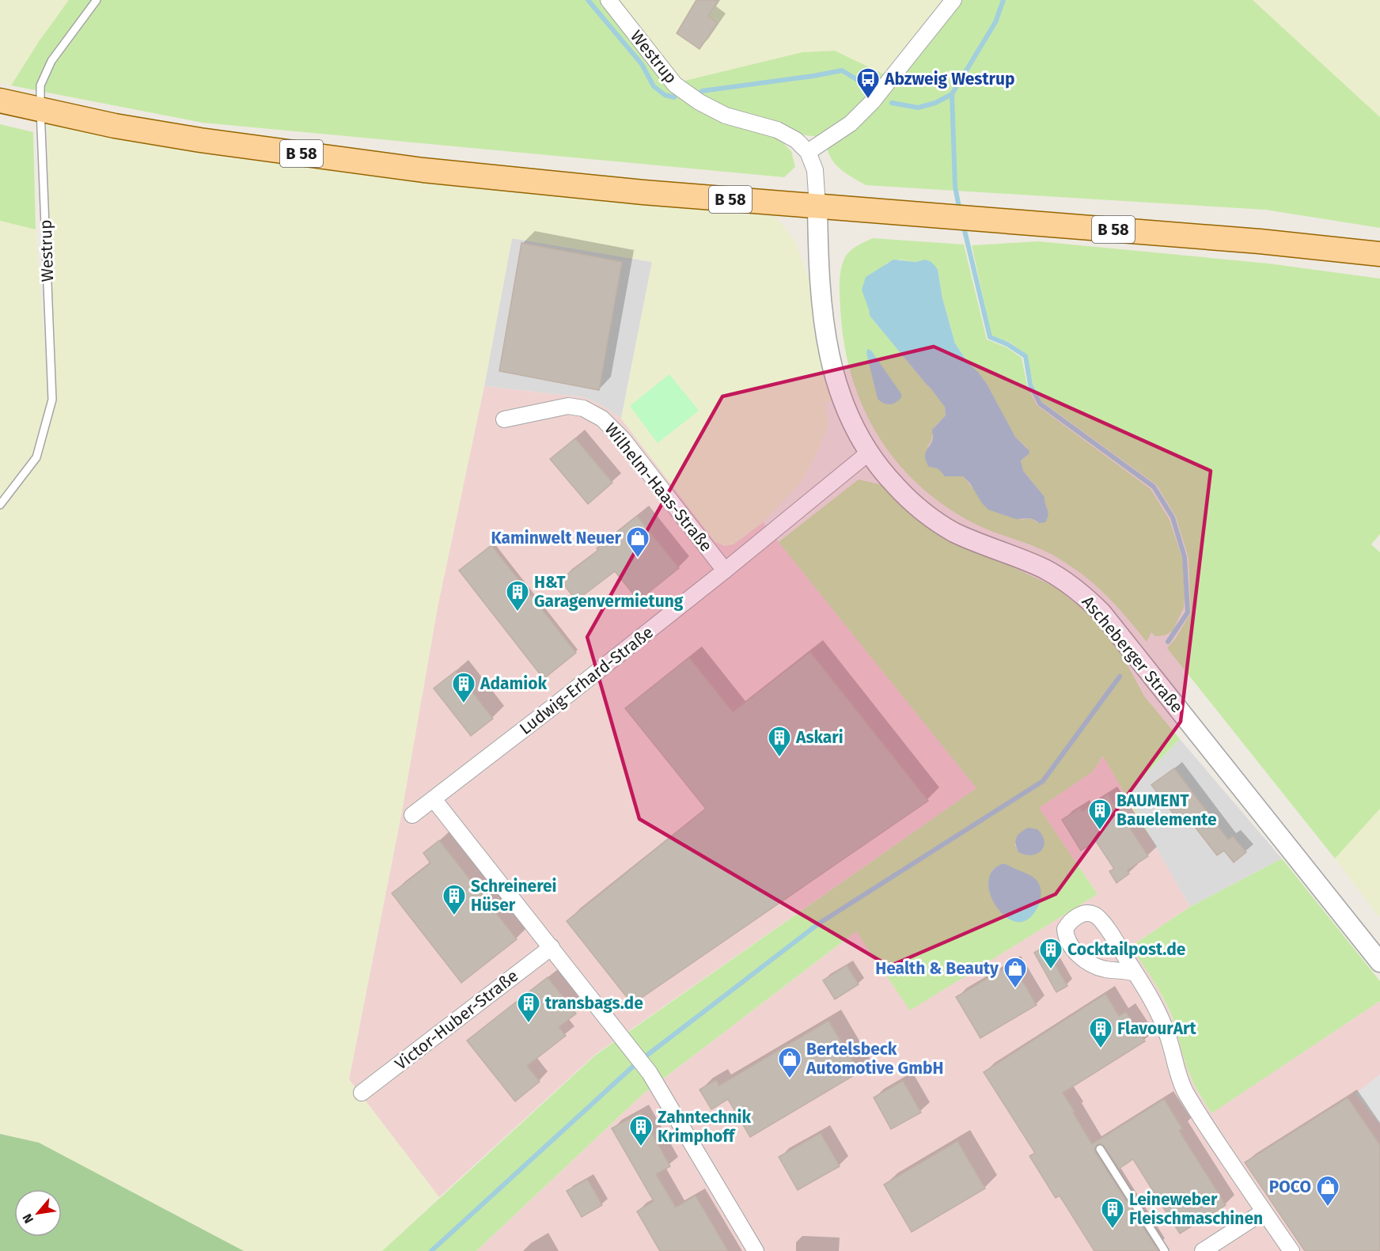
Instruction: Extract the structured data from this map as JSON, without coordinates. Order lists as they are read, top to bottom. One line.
{"streets":{"main road":["B 58"],"street":["Westrup","Wilhelm-Haas-Straße","Ascheberger Straße","Ludwig-Erhard-Straße","Victor-Huber-Straße"]},"crossings":[["Westrup","B 58"],["B 58","Ascheberger Straße"],["Wilhelm-Haas-Straße","Ludwig-Erhard-Straße"],["Ascheberger Straße","Ludwig-Erhard-Straße"]],"places":{"bus stop":["Abzweig Westrup"],"shop":["Kaminwelt Neuer","Health & Beauty","Bertelsbeck Automotive GmbH","POCO"],"building":["H&T Garagenvermietung","Adamiok","Askari","BAUMENT Bauelemente","Schreinerei Hüser","Cocktailpost.de","transbags.de","FlavourArt","Zahntechnik Krimphoff","Leineweber Fleischmaschinen"]},"north":"bottom left"}
